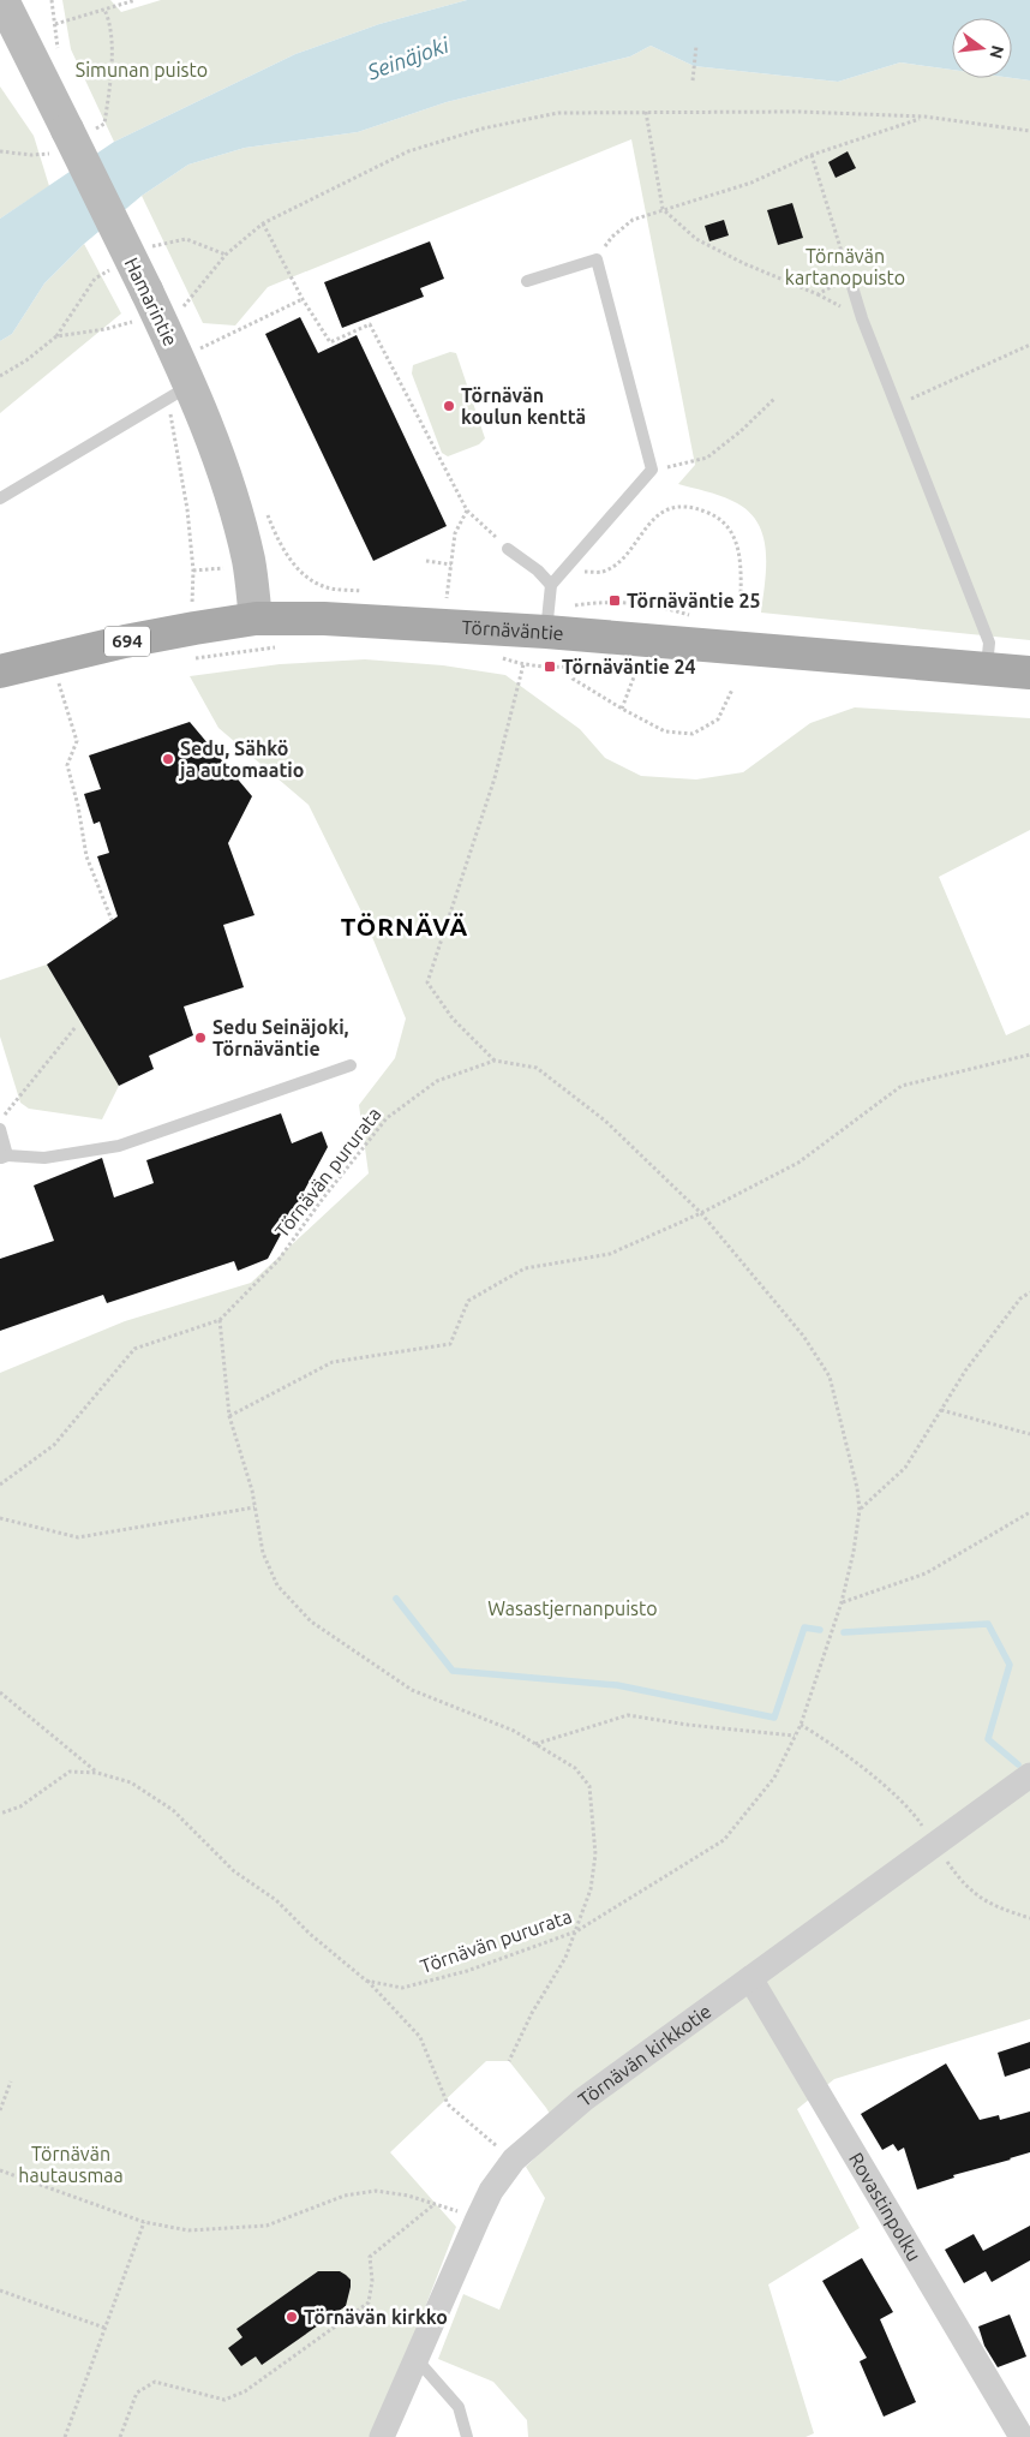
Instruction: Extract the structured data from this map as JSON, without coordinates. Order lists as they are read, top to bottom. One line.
{"streets":{"main road":["Hamarintie","Törnäväntie","694"],"street":["Törnävän kirkkotie","Rovastinpolku"],"path":["Törnävän pururata"]},"crossings":[["Hamarintie","Törnäväntie"],["Törnävän kirkkotie","Rovastinpolku"]],"districts":["TÖRNÄVÄ"],"water":["Seinäjoki"],"parks":["Simunan puisto","Törnävän kartanopuisto","Wasastjernanpuisto","Törnävän hautausmaa"],"places":{"other":["Törnävän koulun kenttä","Sedu, Sähkö ja automaatio","Sedu Seinäjoki, Törnäväntie","Törnävän kirkko"],"transit":["Törnäväntie 25","Törnäväntie 24"]},"north":"right"}
